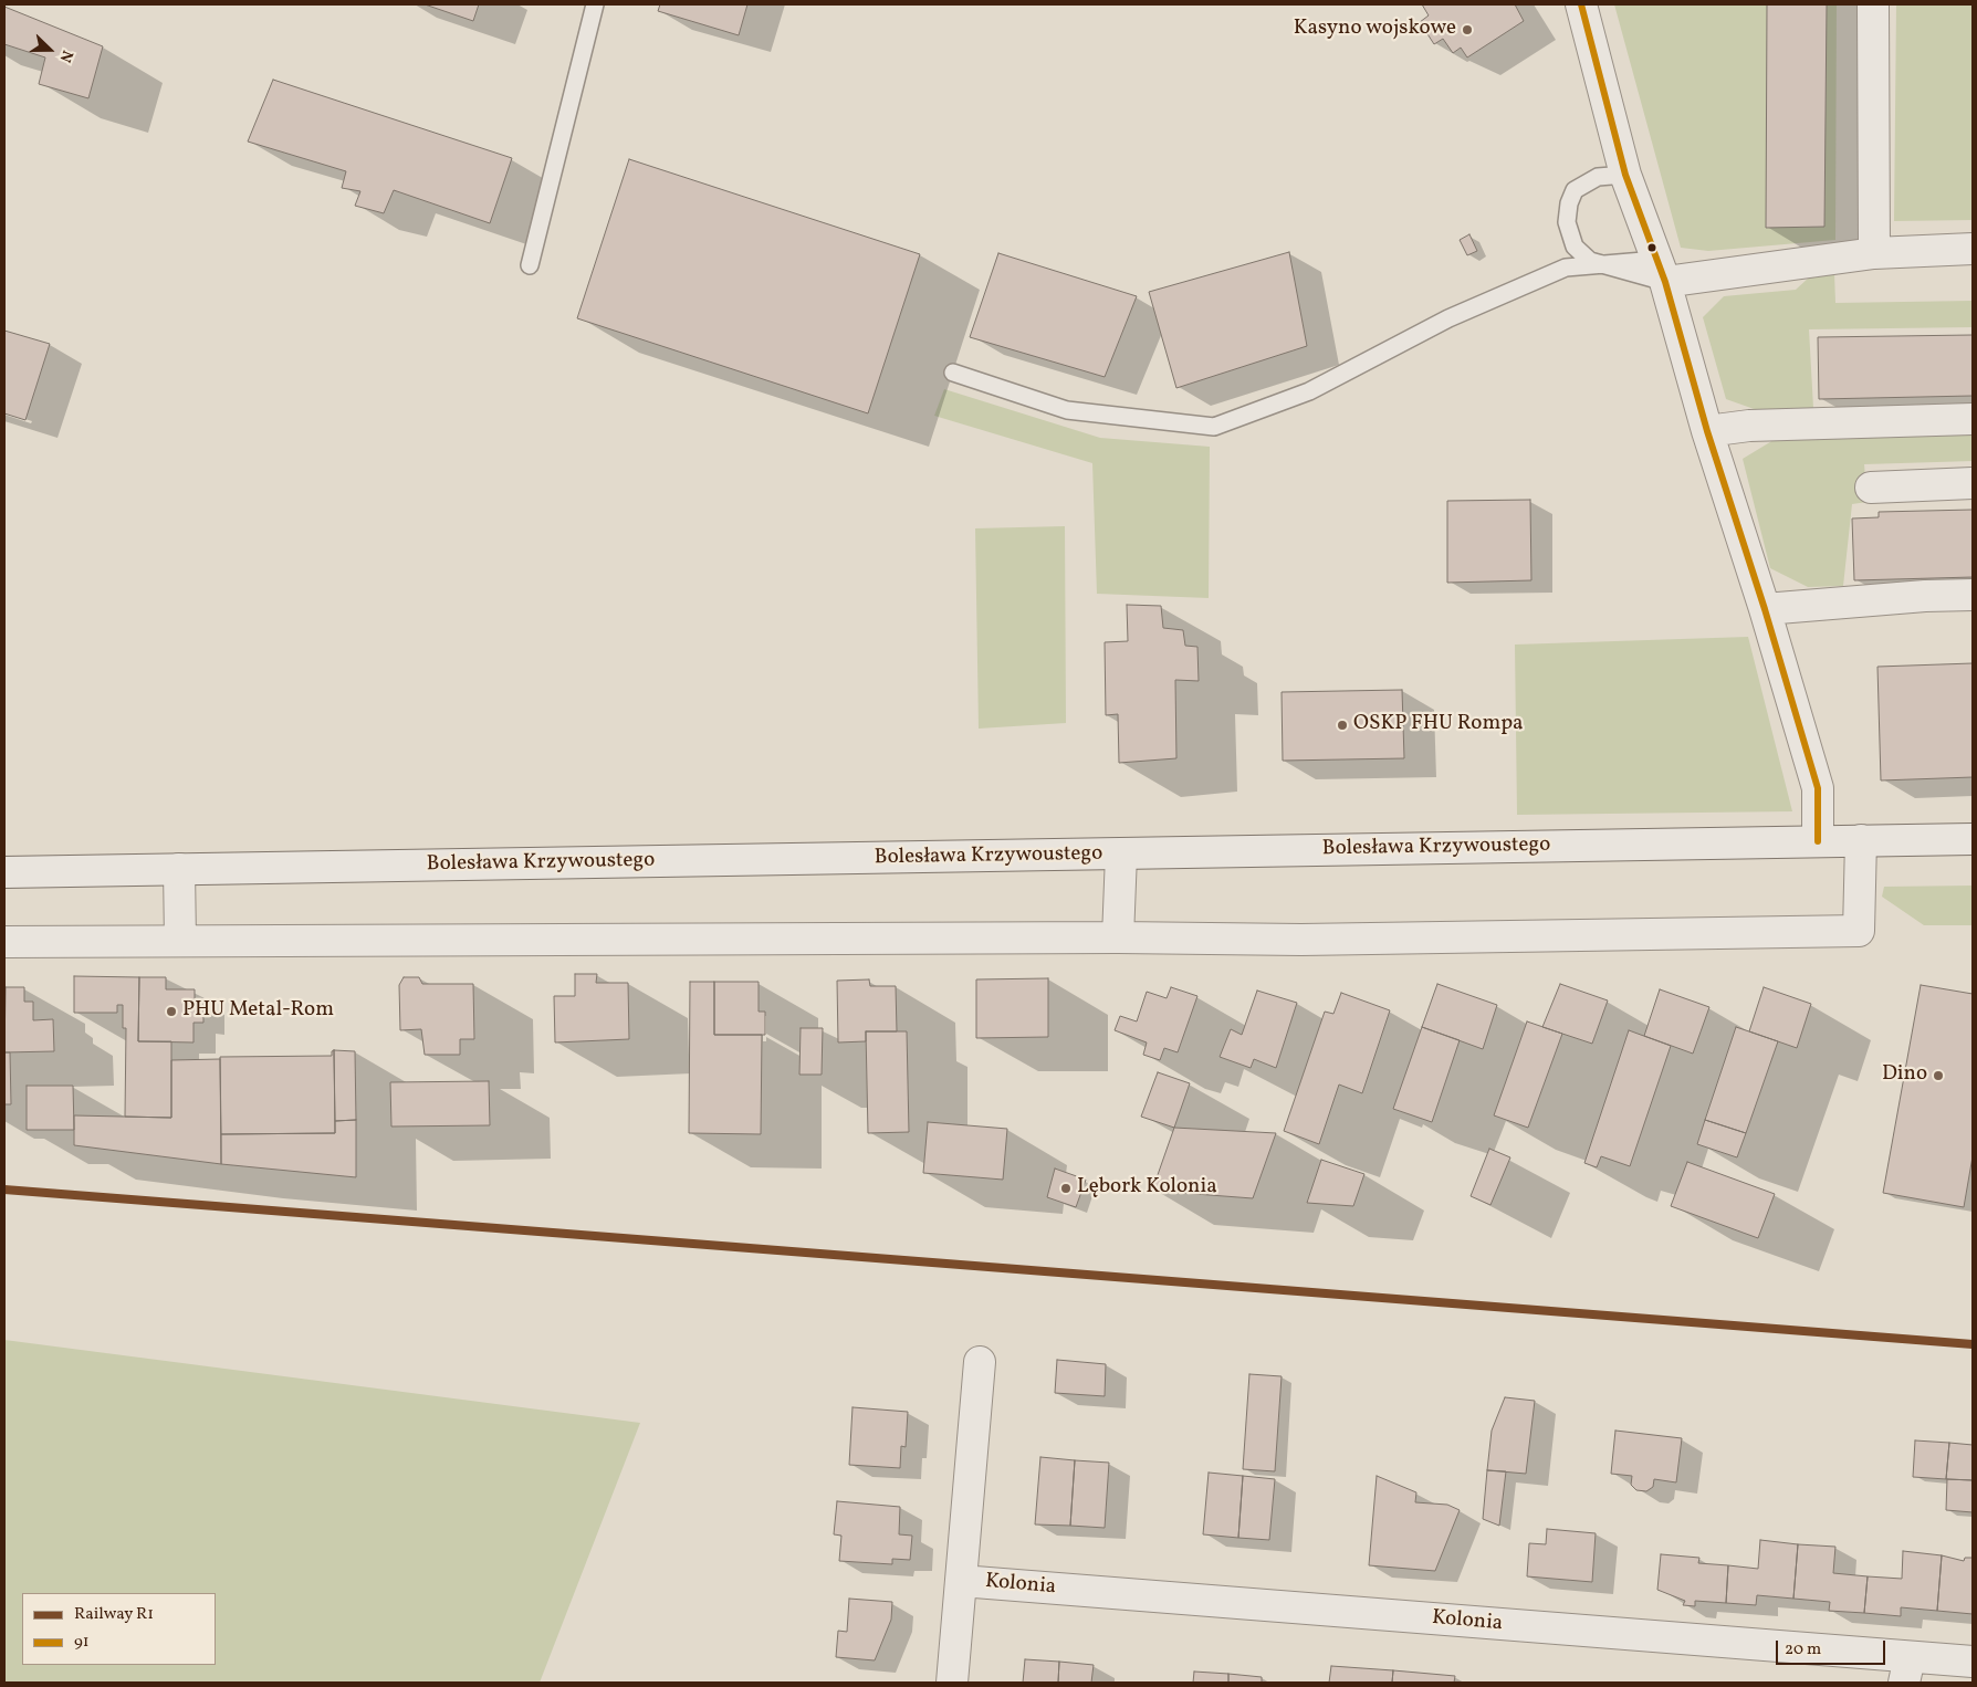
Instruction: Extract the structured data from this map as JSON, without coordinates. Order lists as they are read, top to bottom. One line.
{"streets":{"street":["Bolesława Krzywoustego","Kolonia"]},"places":["Kasyno wojskowe","OSKP FHU Rompa","PHU Metal-Rom","Dino","Lębork Kolonia"],"lines":["transit line 91","rail line R1"],"legend":["Railway R1","91"],"scale_bar":"20 m","north":"right"}
